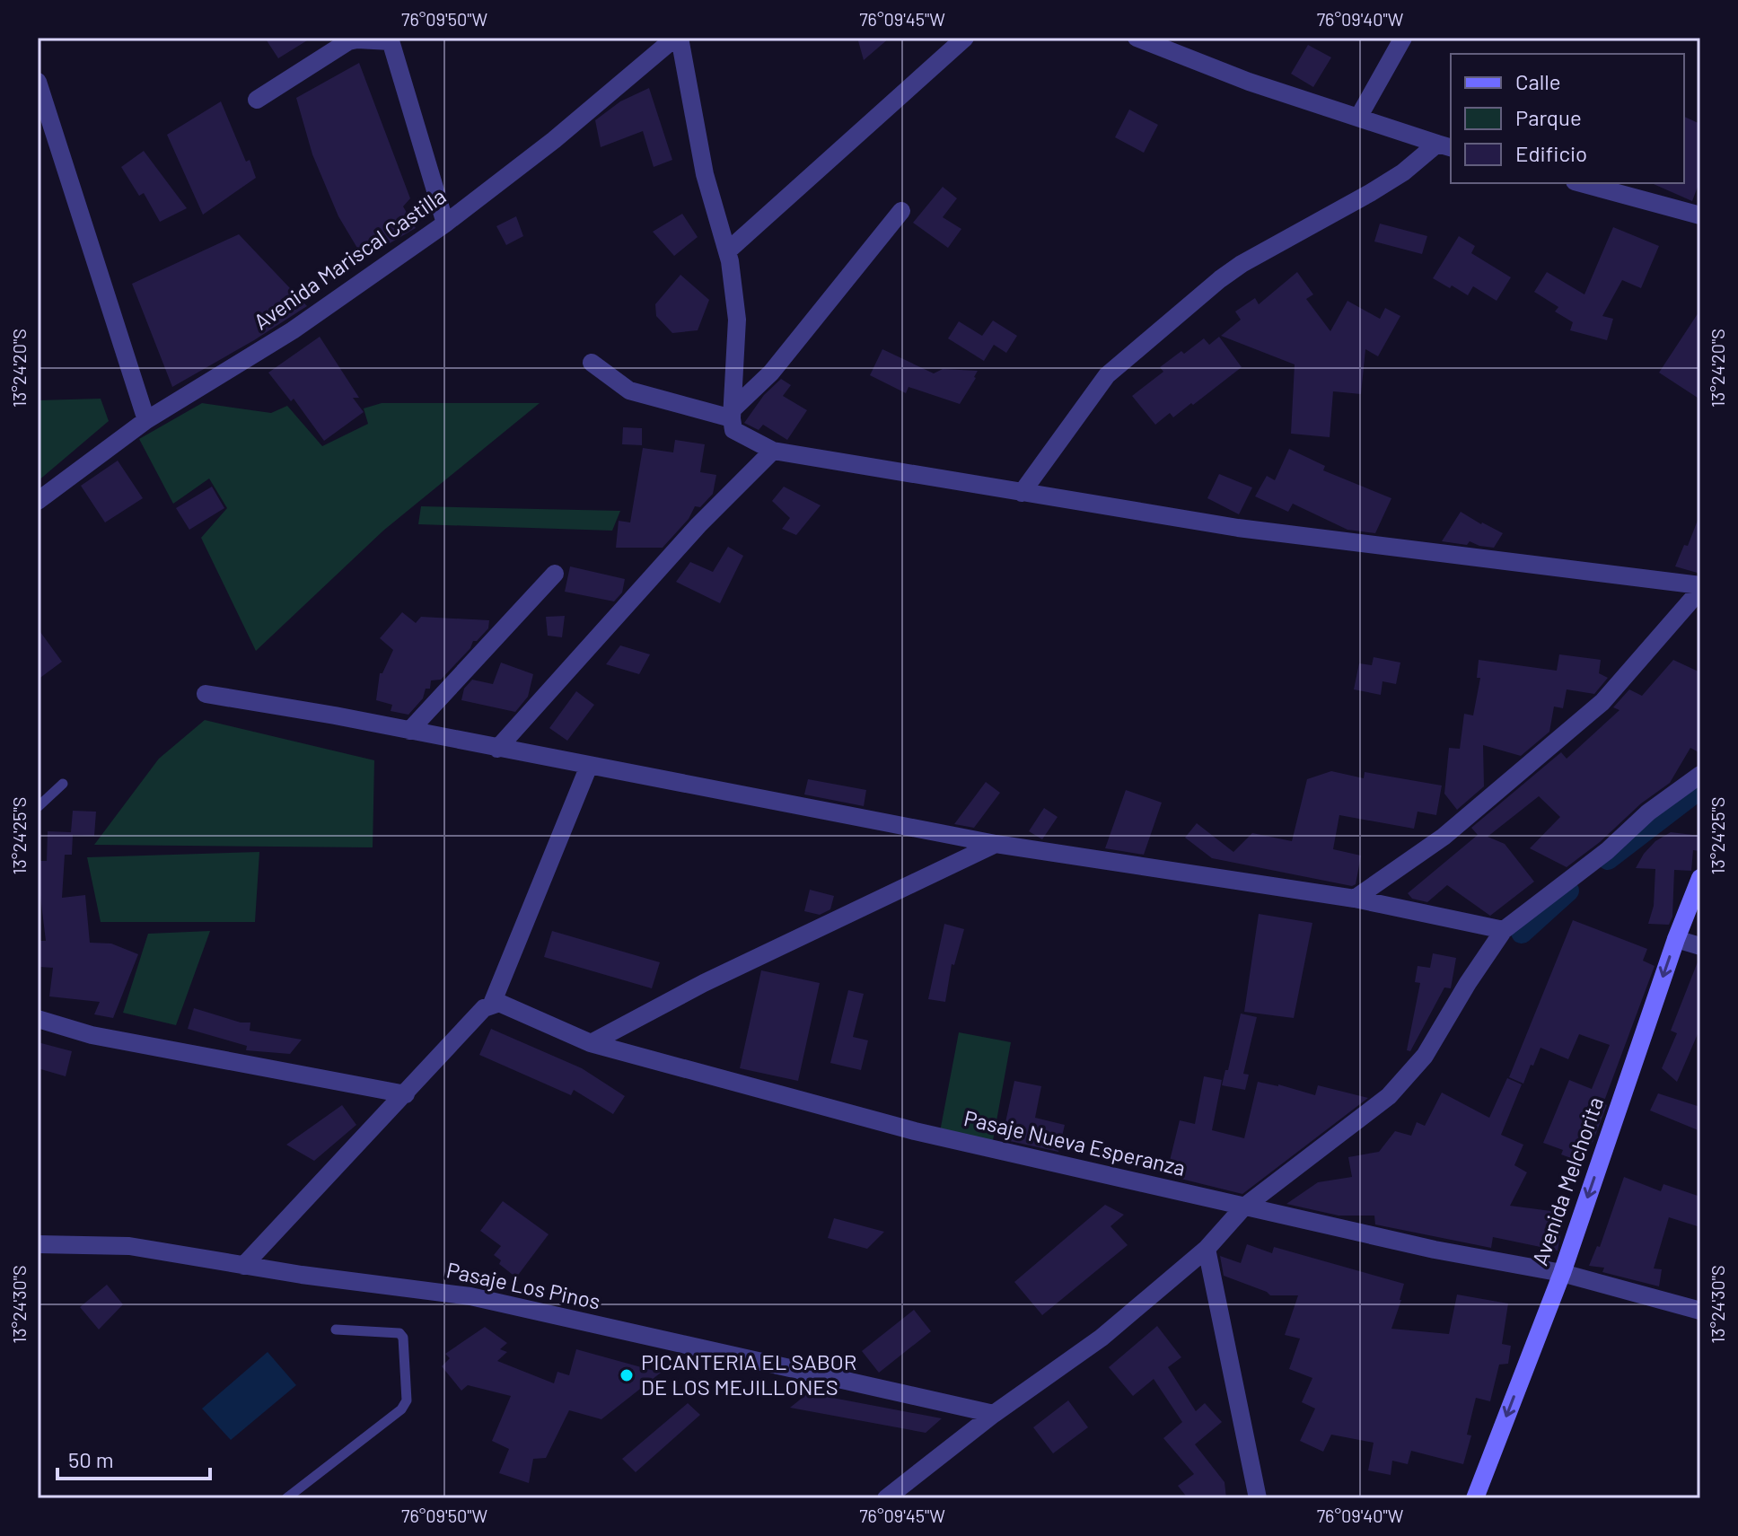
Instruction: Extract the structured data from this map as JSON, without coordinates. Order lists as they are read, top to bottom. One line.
{"streets":{"main road":["Avenida Melchorita"],"street":["Avenida Mariscal Castilla","Pasaje Nueva Esperanza","Pasaje Los Pinos"]},"crossings":[["Pasaje Nueva Esperanza","Avenida Melchorita"]],"one_way":["Avenida Melchorita"],"places":["PICANTERIA EL SABOR DE LOS MEJILLONES"],"legend":["Calle","Parque","Edificio"],"scale_bar":"50 m","coordinates":["76°09'50\"W","76°09'45\"W","76°09'40\"W","13°24'20\"S","13°24'25\"S","13°24'30\"S"]}
